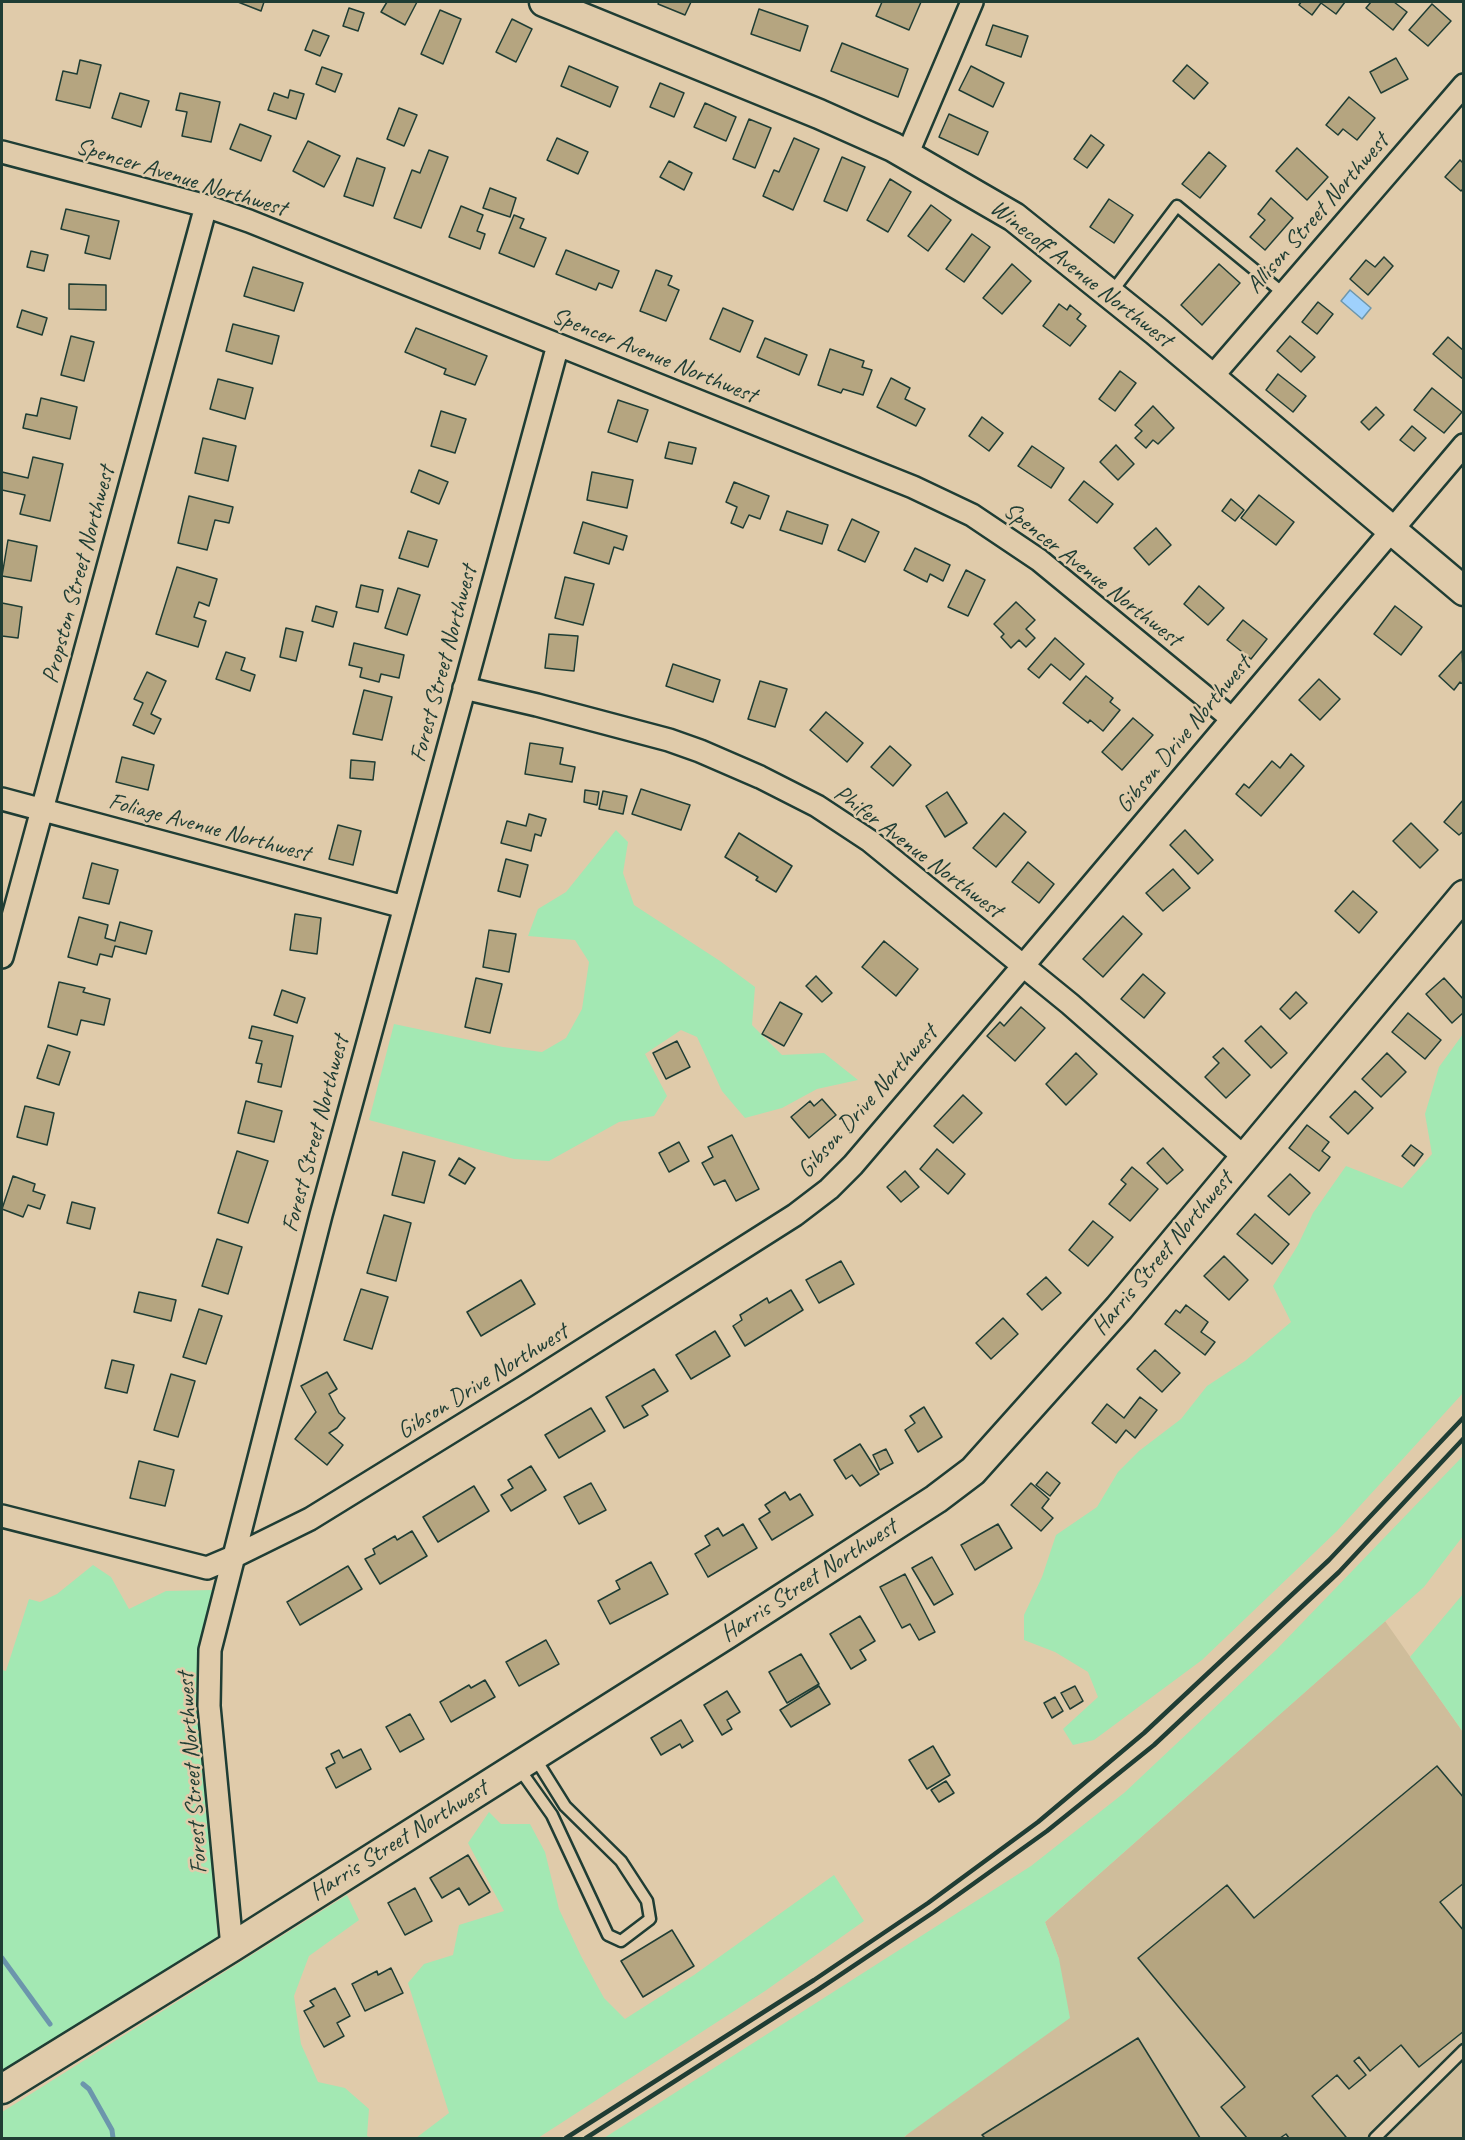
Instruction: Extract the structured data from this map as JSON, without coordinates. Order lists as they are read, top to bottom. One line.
{"streets":{"street":["Spencer Avenue Northwest","Allison Street Northwest","Winecoff Avenue Northwest","Propston Street Northwest","Forest Street Northwest","Gibson Drive Northwest","Foliage Avenue Northwest","Phifer Avenue Northwest","Harris Street Northwest"]},"crossings":[["Spencer Avenue Northwest","Propston Street Northwest"],["Spencer Avenue Northwest","Forest Street Northwest"],["Spencer Avenue Northwest","Gibson Drive Northwest"],["Allison Street Northwest","Winecoff Avenue Northwest"],["Winecoff Avenue Northwest","Gibson Drive Northwest"],["Propston Street Northwest","Foliage Avenue Northwest"],["Forest Street Northwest","Gibson Drive Northwest"],["Forest Street Northwest","Foliage Avenue Northwest"],["Forest Street Northwest","Phifer Avenue Northwest"],["Forest Street Northwest","Harris Street Northwest"],["Gibson Drive Northwest","Phifer Avenue Northwest"],["Phifer Avenue Northwest","Harris Street Northwest"]]}
